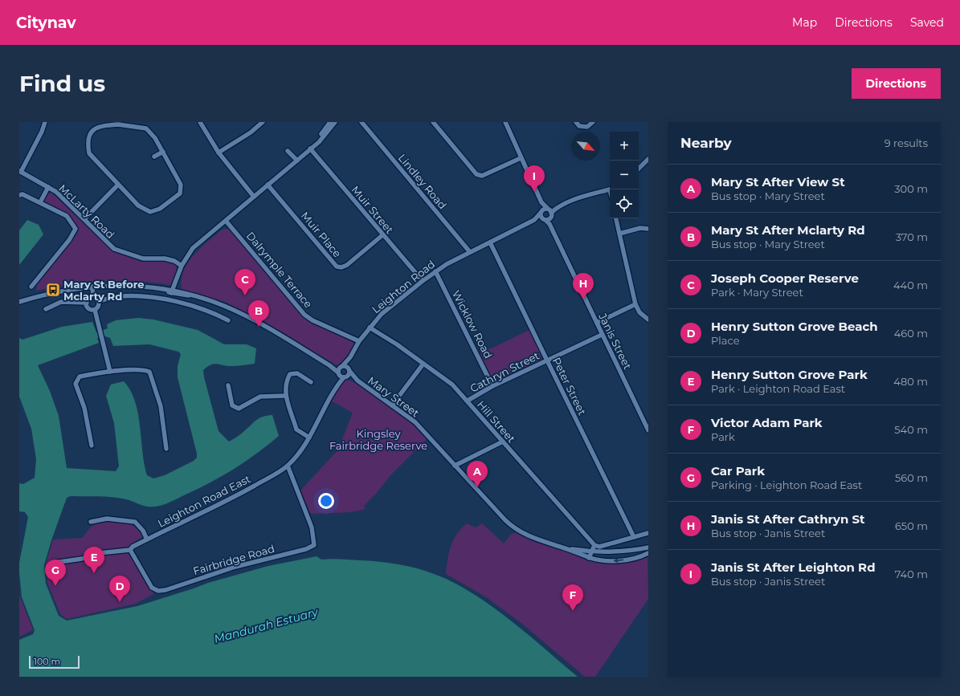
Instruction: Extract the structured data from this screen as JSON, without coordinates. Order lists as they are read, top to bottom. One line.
{"streets":{"street":["Lindley Road","Muir Street","McLarty Road","Muir Place","Dalrymple Terrace","Leighton Road","Wicklow Road","Janis Street","Cathryn Street","Peter Street","Mary Street","Hill Street","Leighton Road East","Fairbridge Road"]},"crossings":[["Lindley Road","Leighton Road"],["Muir Street","Muir Place"],["Muir Street","Leighton Road"],["Dalrymple Terrace","Leighton Road"],["Leighton Road","Wicklow Road"],["Leighton Road","Janis Street"],["Leighton Road","Peter Street"],["Leighton Road","Mary Street"],["Leighton Road","Hill Street"],["Wicklow Road","Cathryn Street"],["Janis Street","Cathryn Street"],["Cathryn Street","Peter Street"],["Cathryn Street","Hill Street"],["Mary Street","Leighton Road East"],["Leighton Road East","Fairbridge Road"]],"water":["Mandurah Estuary"],"parks":["Kingsley Fairbridge Reserve"],"places":{"bus stop":["Mary St Before Mclarty Rd"]},"scale_bar":"100 m","north":"bottom right","page":{"header":"Citynav","nav":["Map","Directions","Saved"],"buttons":"Directions","title":"Find us","heading":["Nearby","9 results"],"map_buttons":["+","−"],"list":[{"mark":"A","name":"Mary St After View St","note":"Bus stop · Mary Street","value":"300 m"},{"mark":"B","name":"Mary St After Mclarty Rd","note":"Bus stop · Mary Street","value":"370 m"},{"mark":"C","name":"Joseph Cooper Reserve","note":"Park · Mary Street","value":"440 m"},{"mark":"D","name":"Henry Sutton Grove Beach","note":"Place","value":"460 m"},{"mark":"E","name":"Henry Sutton Grove Park","note":"Park · Leighton Road East","value":"480 m"},{"mark":"F","name":"Victor Adam Park","note":"Park","value":"540 m"},{"mark":"G","name":"Car Park","note":"Parking · Leighton Road East","value":"560 m"},{"mark":"H","name":"Janis St After Cathryn St","note":"Bus stop · Janis Street","value":"650 m"},{"mark":"I","name":"Janis St After Leighton Rd","note":"Bus stop · Janis Street","value":"740 m"}],"pins":["I","C","H","B","A","E","G","D","F"],"scale":"100 m"}}
